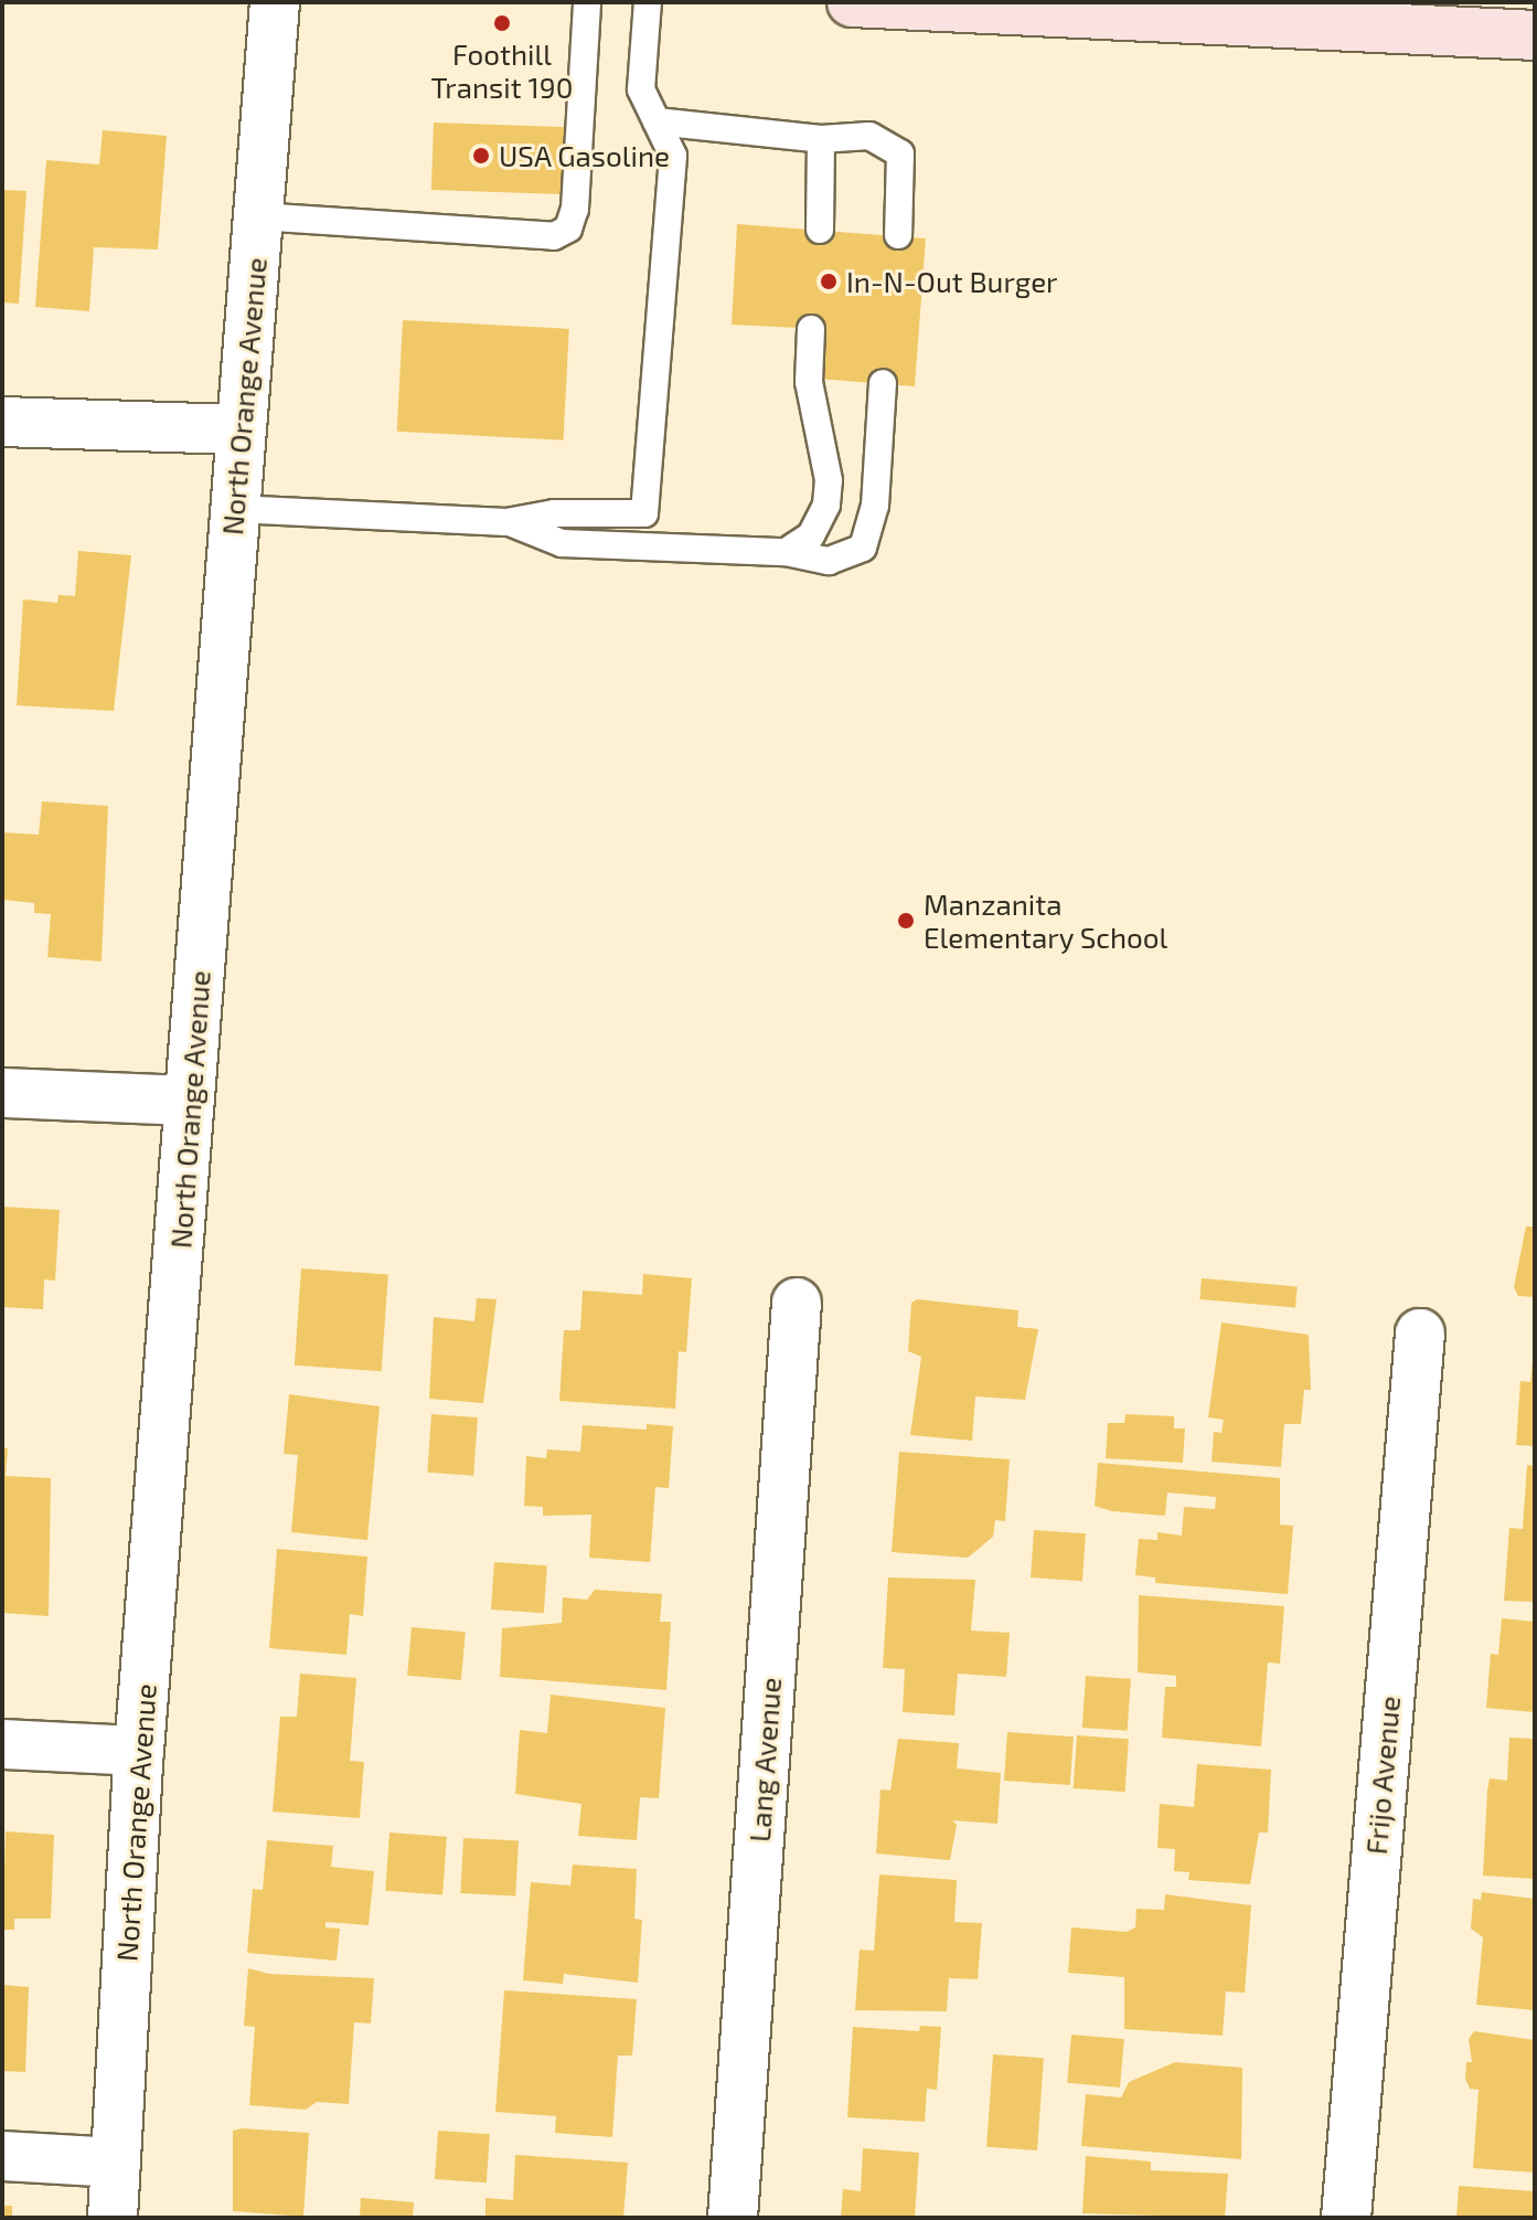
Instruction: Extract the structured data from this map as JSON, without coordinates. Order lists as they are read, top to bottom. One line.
{"streets":{"street":["North Orange Avenue","Lang Avenue","Frijo Avenue"]},"places":["Foothill Transit 190","USA Gasoline","In-N-Out Burger","Manzanita Elementary School"]}
